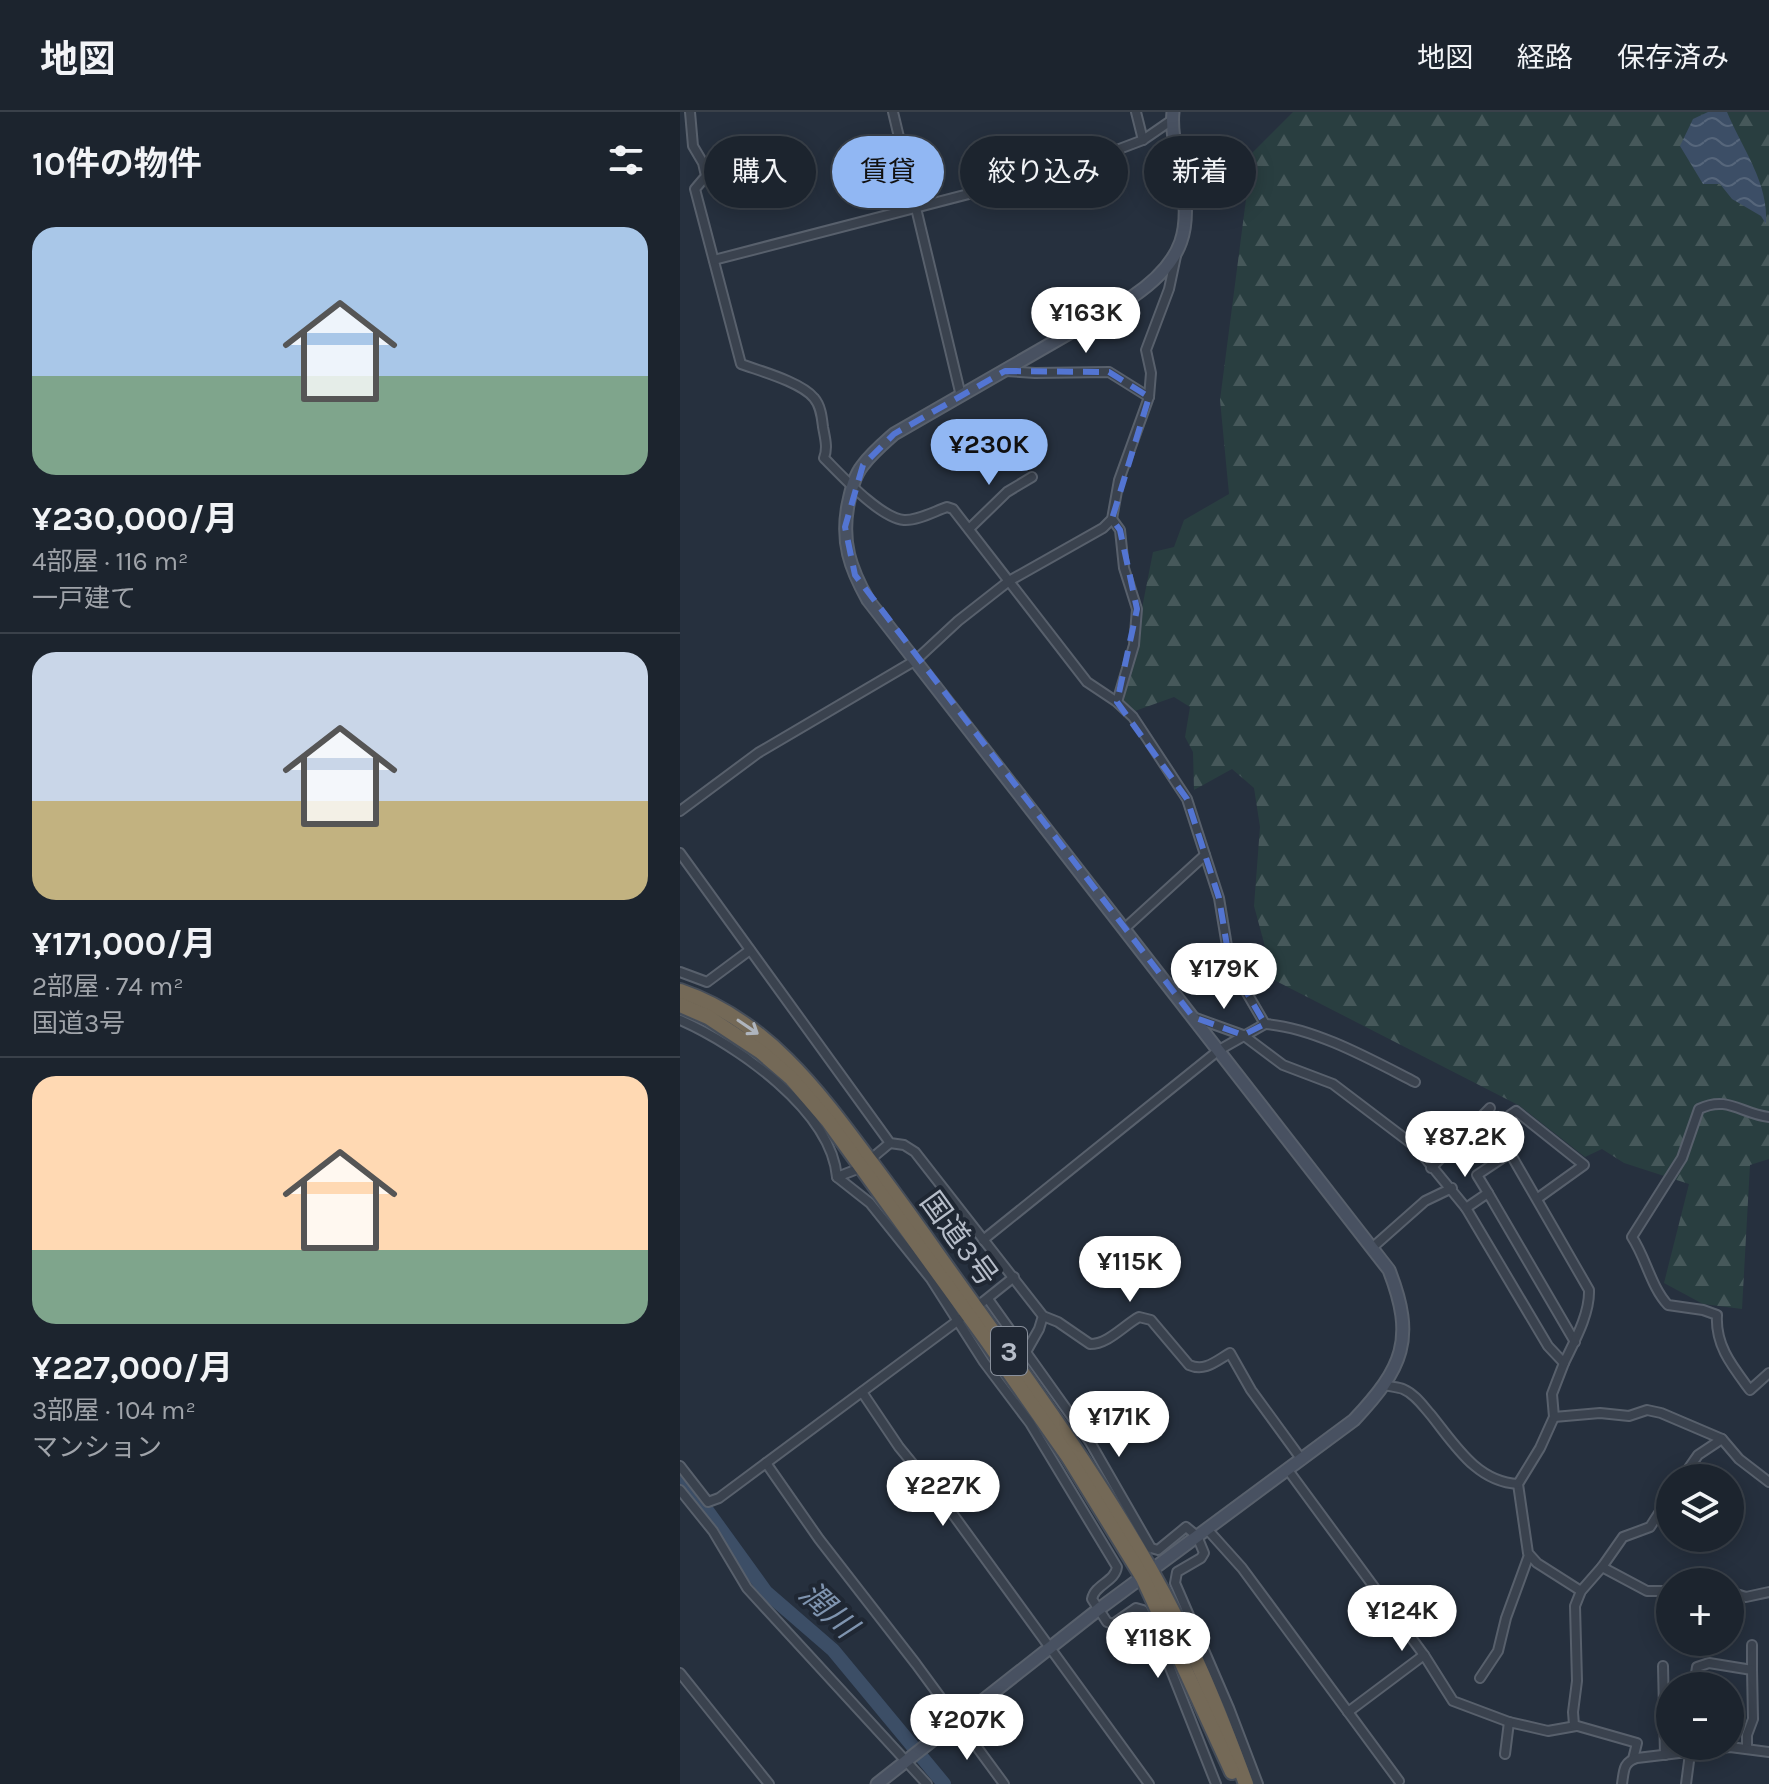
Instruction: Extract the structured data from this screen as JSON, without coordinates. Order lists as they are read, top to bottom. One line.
{"streets":{"highway":["国道3号","3"]},"water":["潤川"],"page":{"header":"地図","nav":["地図","経路","保存済み"],"heading":"10件の物件","chip":["購入","賃貸","絞り込み","新着"],"list":[{"name":"¥230,000/月","note":"4部屋 · 116 m² · 一戸建て"},{"name":"¥171,000/月","note":"2部屋 · 74 m² · 国道3号"},{"name":"¥227,000/月","note":"3部屋 · 104 m² · マンション"}],"price":["¥163K","¥230K","¥179K","¥87.2K","¥115K","¥171K","¥227K","¥124K","¥118K","¥207K"],"map_buttons":["+","−"]}}
